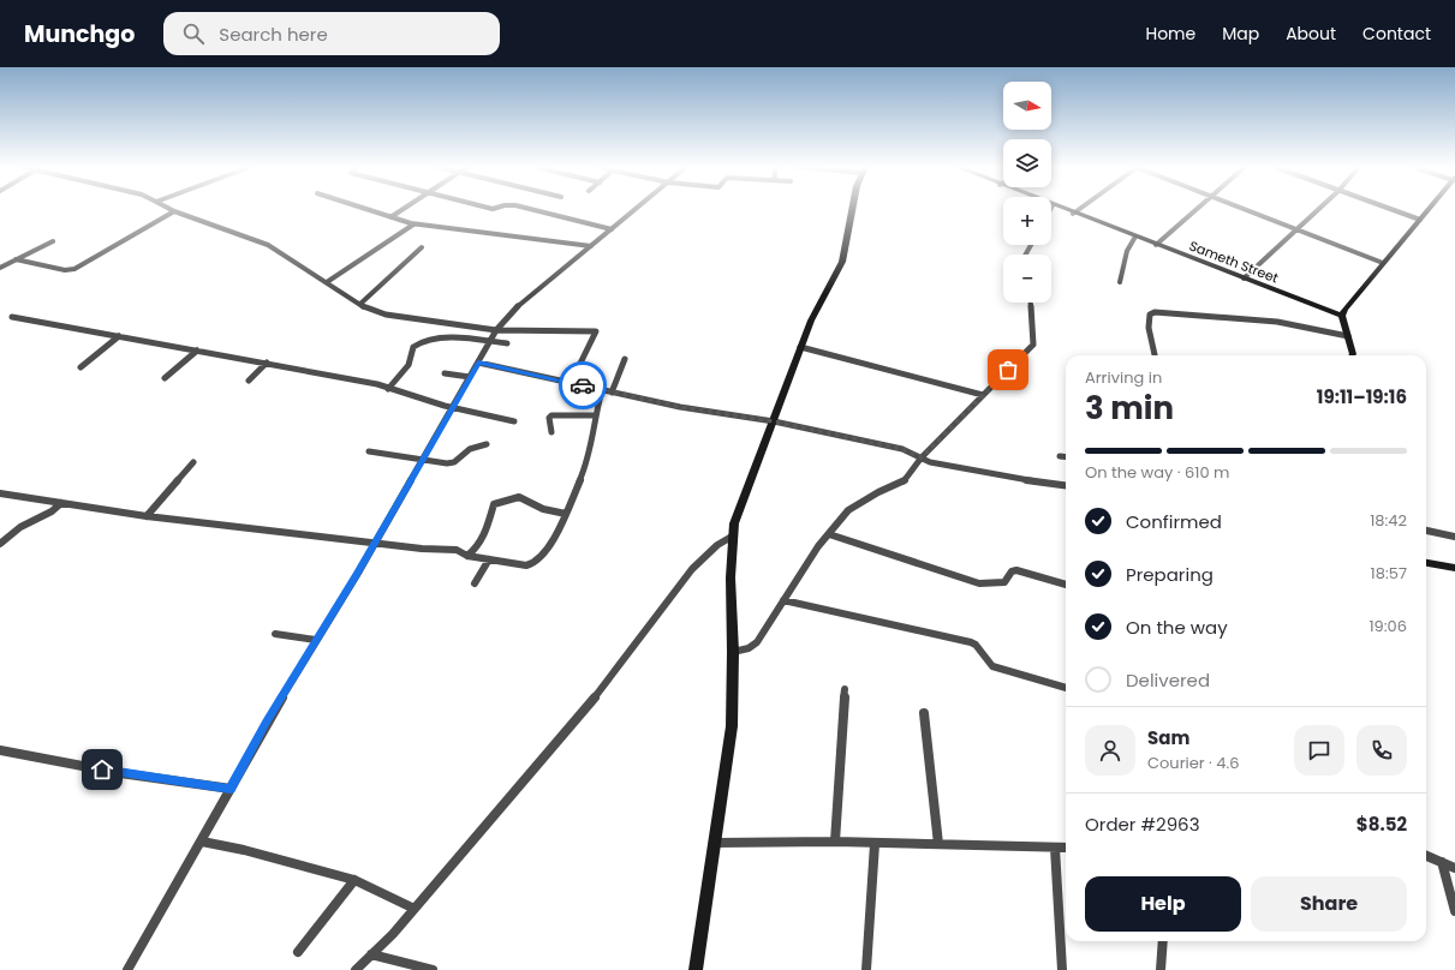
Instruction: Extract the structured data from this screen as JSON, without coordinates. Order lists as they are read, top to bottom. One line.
{"streets":{"street":["Sameth Street"]},"north":"right","page":{"header":"Munchgo","search":"Search here","nav":["Home","Map","About","Contact"],"map_buttons":["+","−"],"heading":["3 min","Arriving in","19:11–19:16"],"panel":["Sam","Courier · 4.6","Order #2963","$8.52"],"bar":"On the way · 610 m","list":[["Confirmed","18:42"],["Preparing","18:57"],["On the way","19:06"],"Delivered"],"buttons":["Help","Share"]}}
